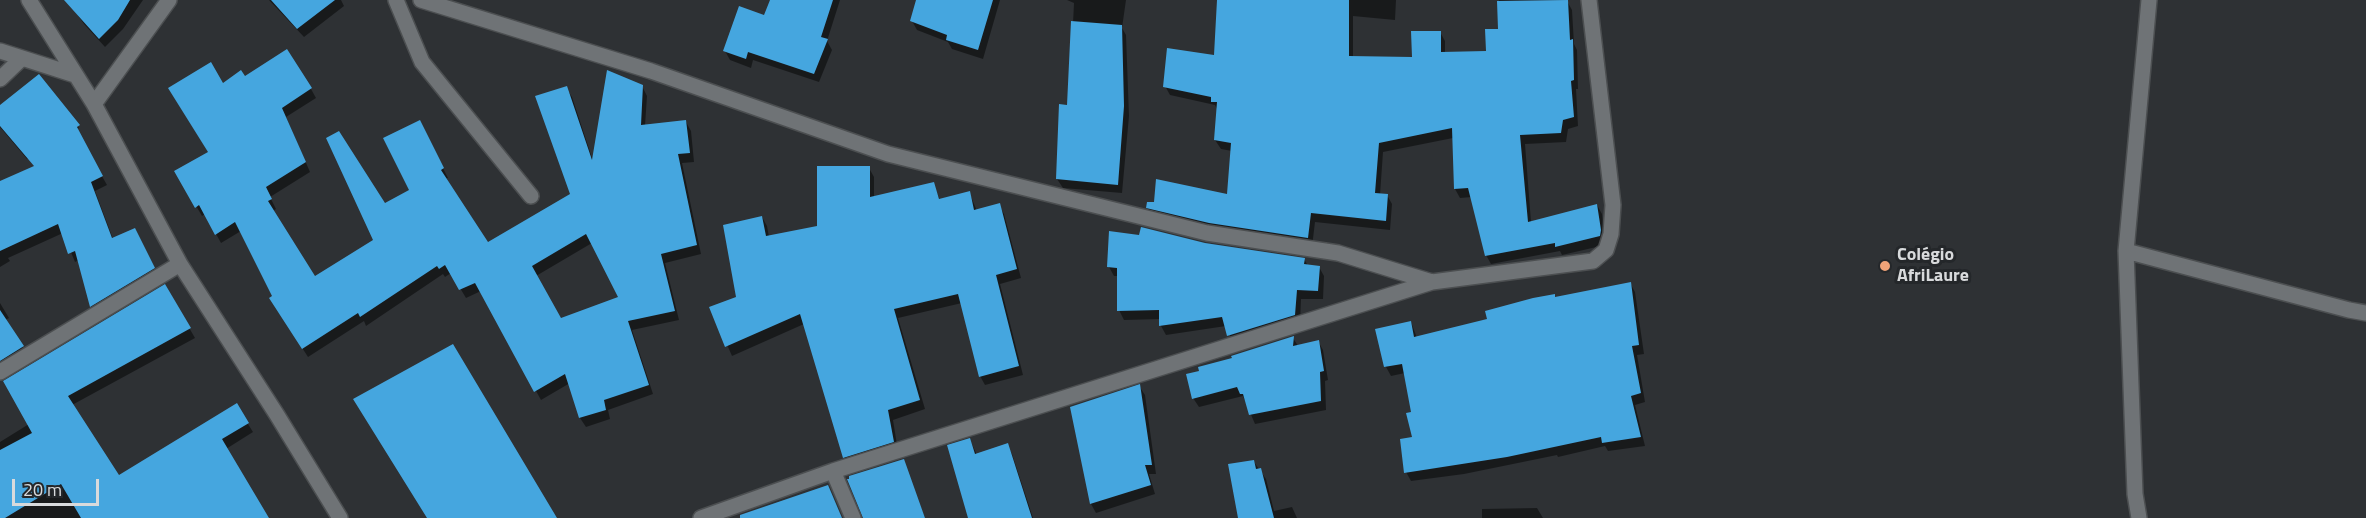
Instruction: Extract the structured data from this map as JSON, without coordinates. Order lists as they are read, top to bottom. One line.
{"places":["Colégio AfriLaure"],"scale_bar":"20 m"}
